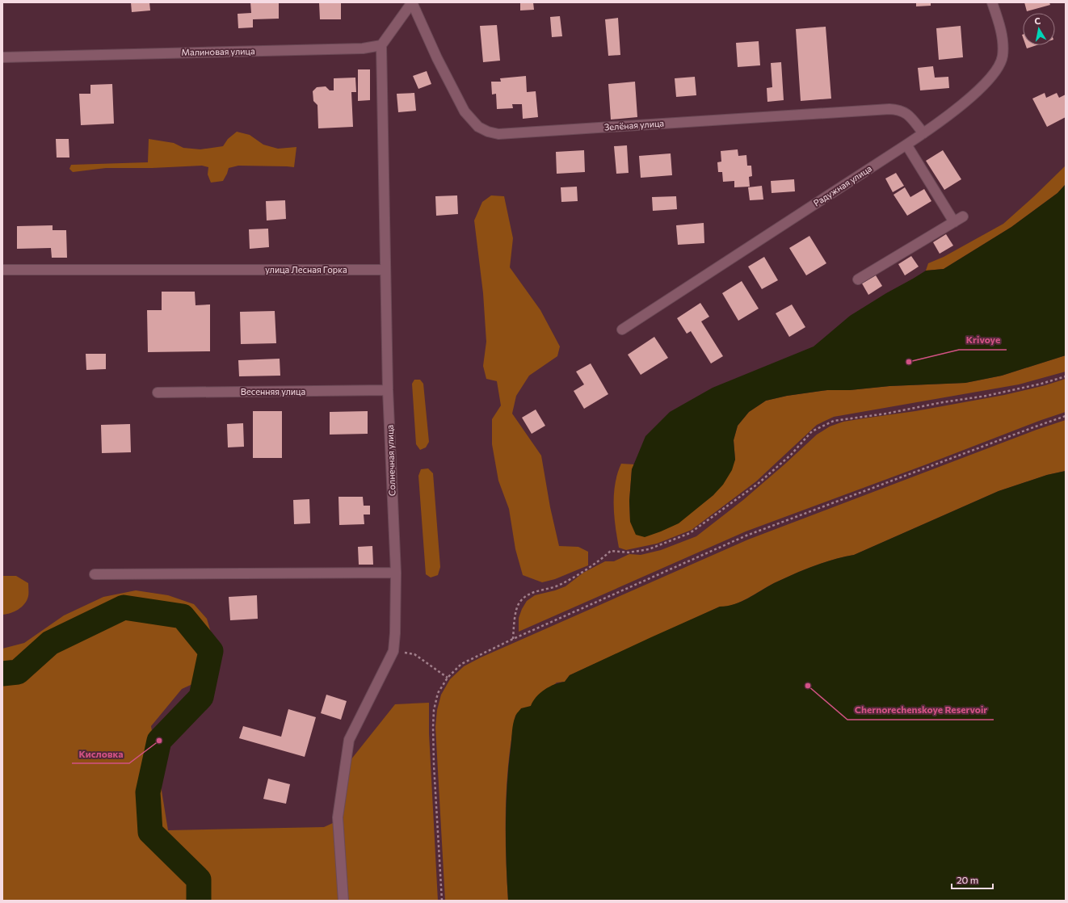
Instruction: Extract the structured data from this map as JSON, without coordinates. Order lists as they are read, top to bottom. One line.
{"streets":{"street":["Малиновая улица","Зелёная улица","Радужная улица","улица Лесная Горка","Весенняя улица","Солнечная улица"]},"crossings":[["Зелёная улица","Радужная улица"],["улица Лесная Горка","Солнечная улица"],["Весенняя улица","Солнечная улица"]],"places":["Krivoye","Chernorechenskoye Reservoir","Кисловка"],"scale_bar":"20 m","north":"top"}
